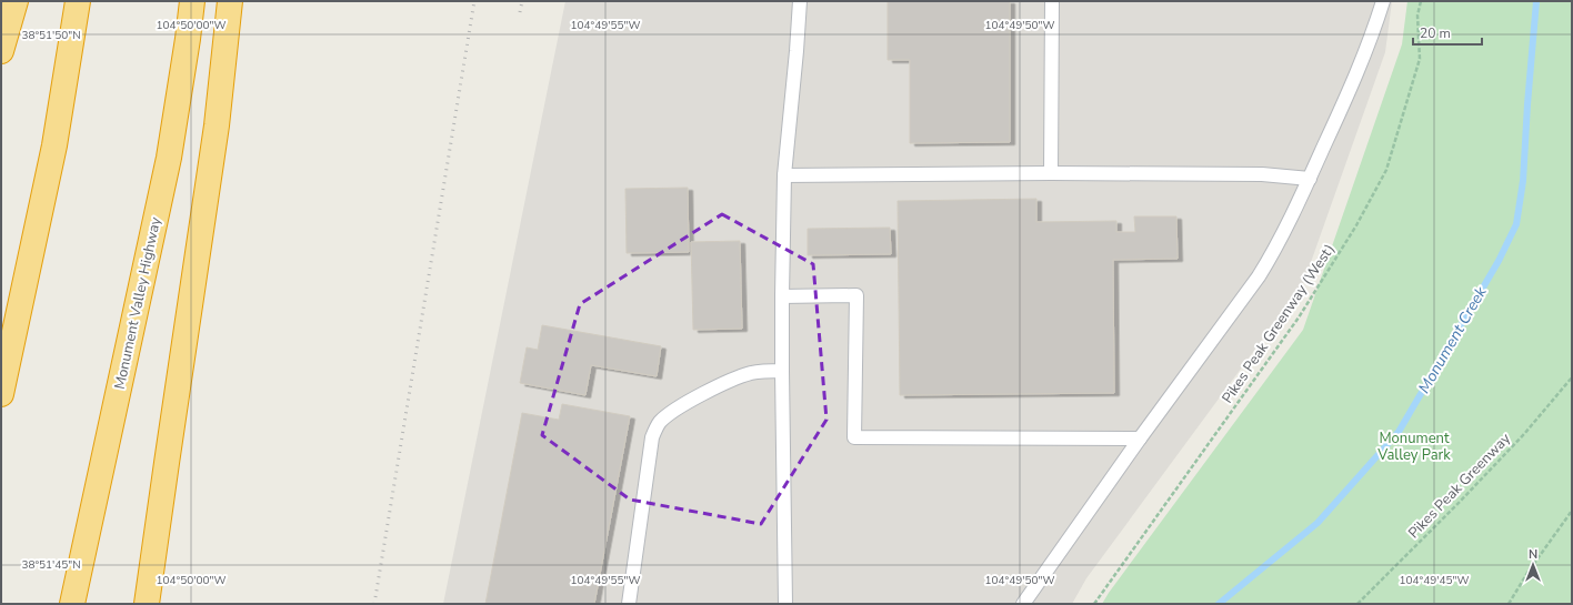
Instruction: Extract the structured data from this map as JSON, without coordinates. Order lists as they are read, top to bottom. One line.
{"streets":{"highway":["Monument Valley Highway"],"path":["Pikes Peak Greenway (West)","Pikes Peak Greenway"]},"water":["Monument Creek"],"parks":["Monument Valley Park"],"scale_bar":"20 m","north":"top","coordinates":["104°50'00\"W","104°49'55\"W","104°49'50\"W","38°51'50\"N","38°51'45\"N","104°49'45\"W"]}
